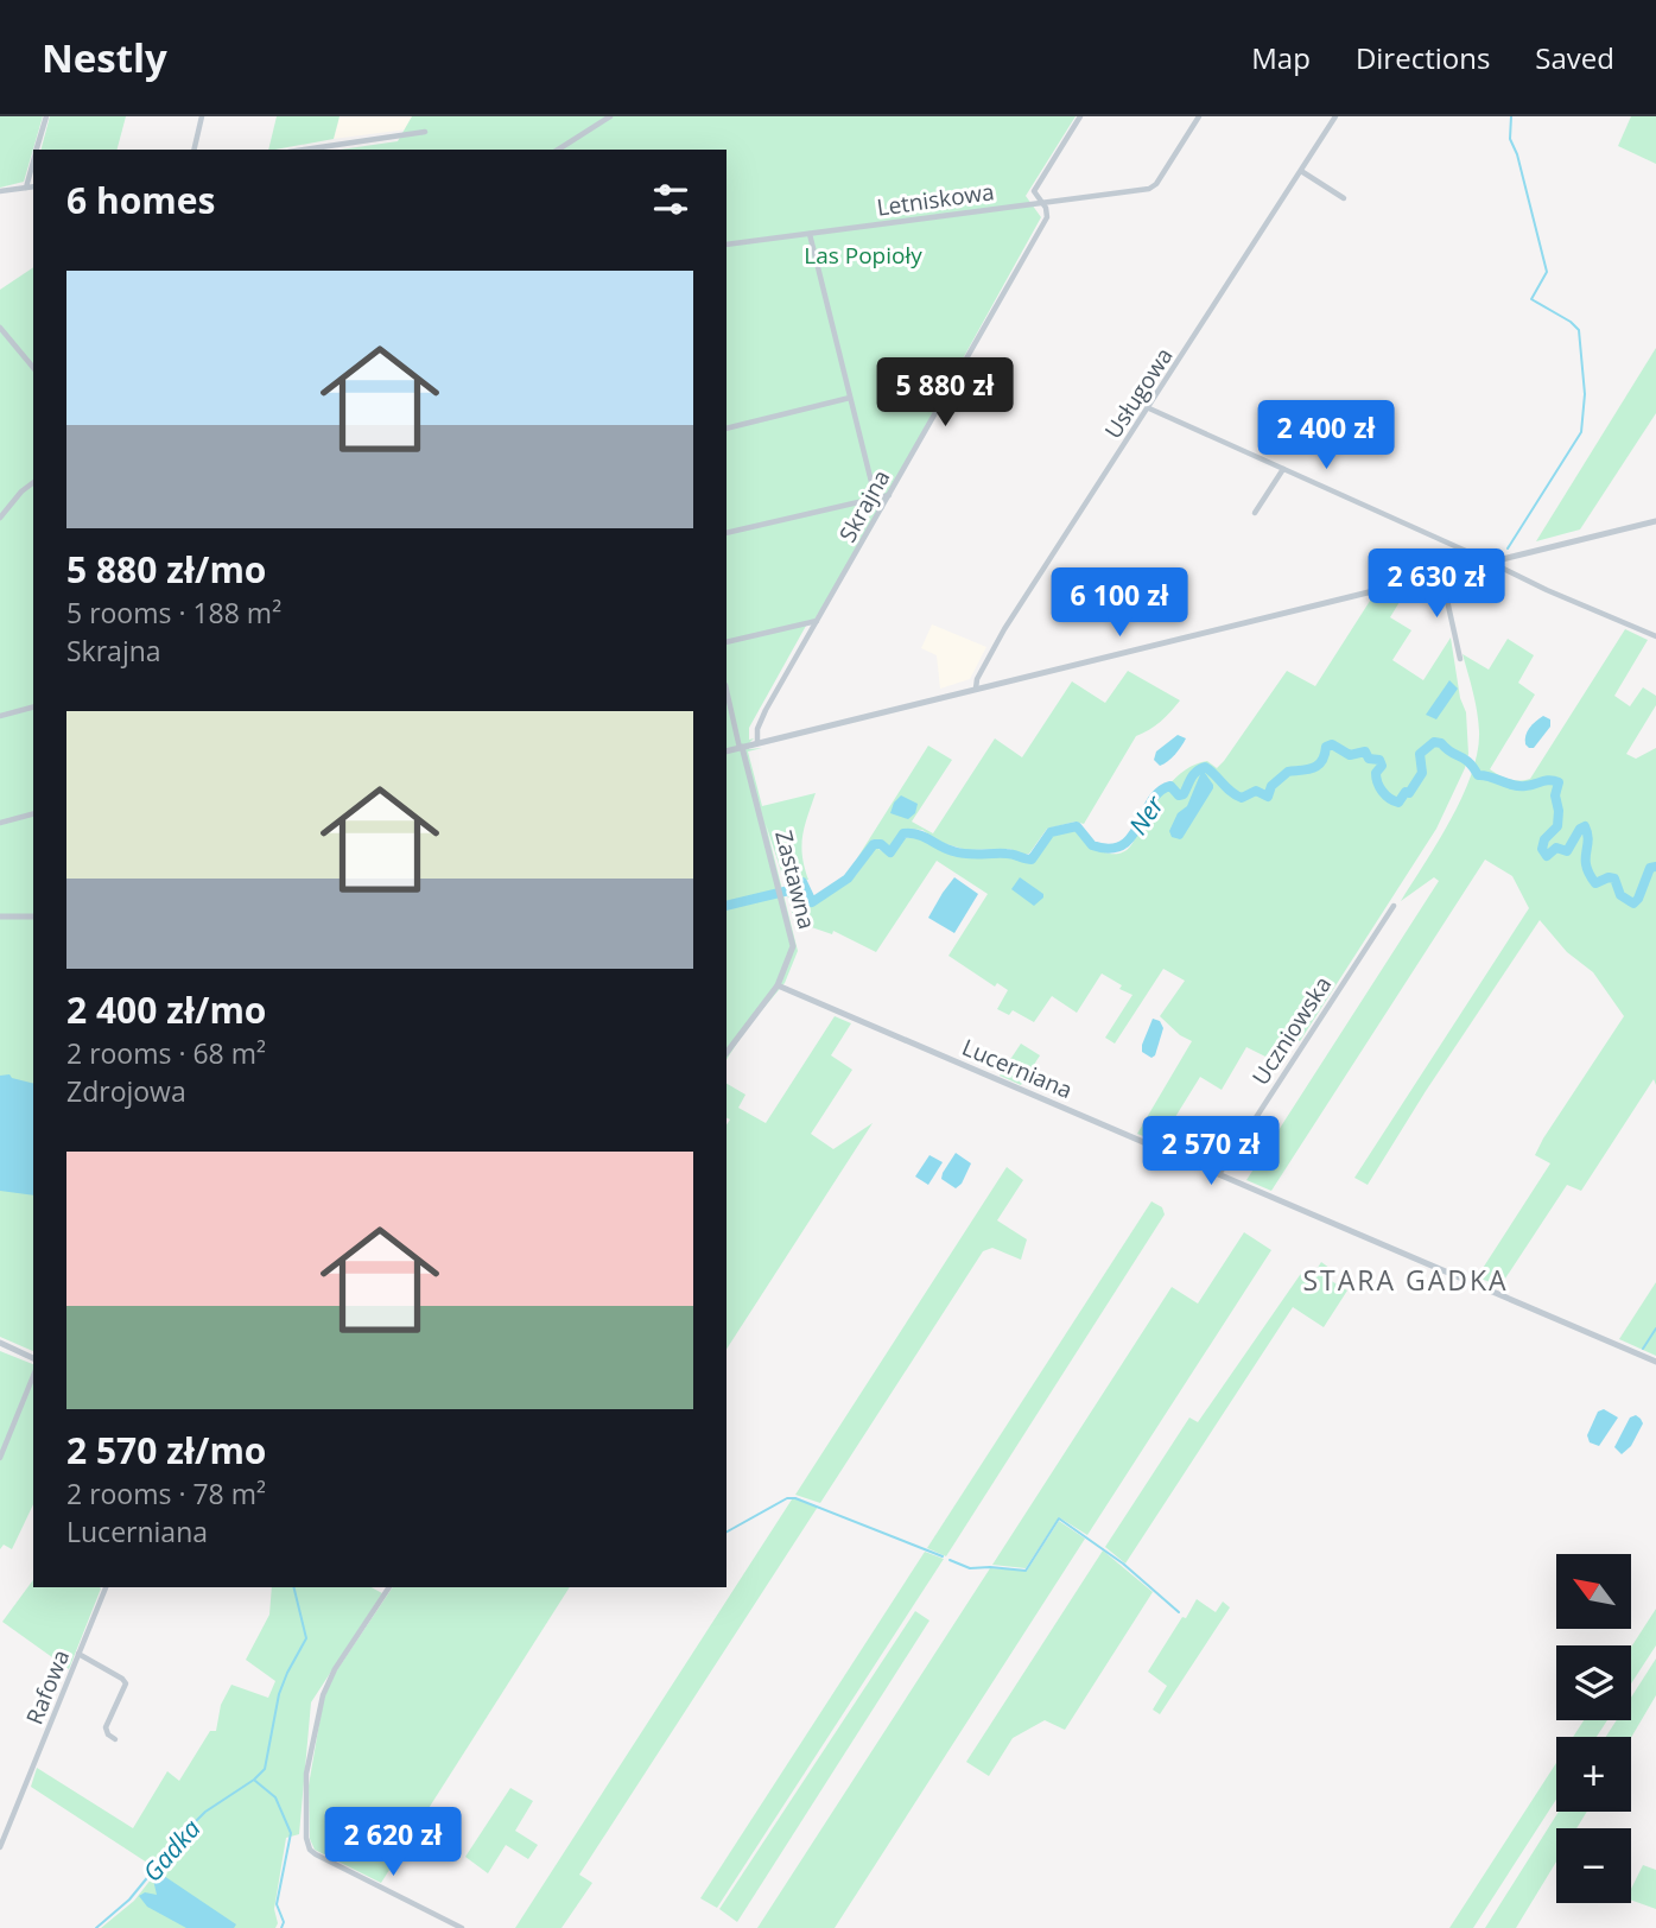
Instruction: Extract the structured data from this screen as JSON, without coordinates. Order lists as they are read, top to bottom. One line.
{"streets":{"street":["Letniskowa","Usługowa","Skrajna","Zastawna","Uczniowska","Lucerniana","Rafowa"]},"crossings":[["Letniskowa","Skrajna"],["Zastawna","Lucerniana"],["Uczniowska","Lucerniana"]],"districts":["STARA GADKA"],"water":["Ner","Gadka"],"parks":["Las Popioły"],"north":"top left","page":{"header":"Nestly","nav":["Map","Directions","Saved"],"heading":"6 homes","list":[{"name":"5 880 zł/mo","note":"5 rooms · 188 m² · Skrajna"},{"name":"2 400 zł/mo","note":"2 rooms · 68 m² · Zdrojowa"},{"name":"2 570 zł/mo","note":"2 rooms · 78 m² · Lucerniana"}],"price":["5 880 zł","2 400 zł","2 630 zł","6 100 zł","2 570 zł","2 620 zł"],"map_buttons":["+","−"]}}
